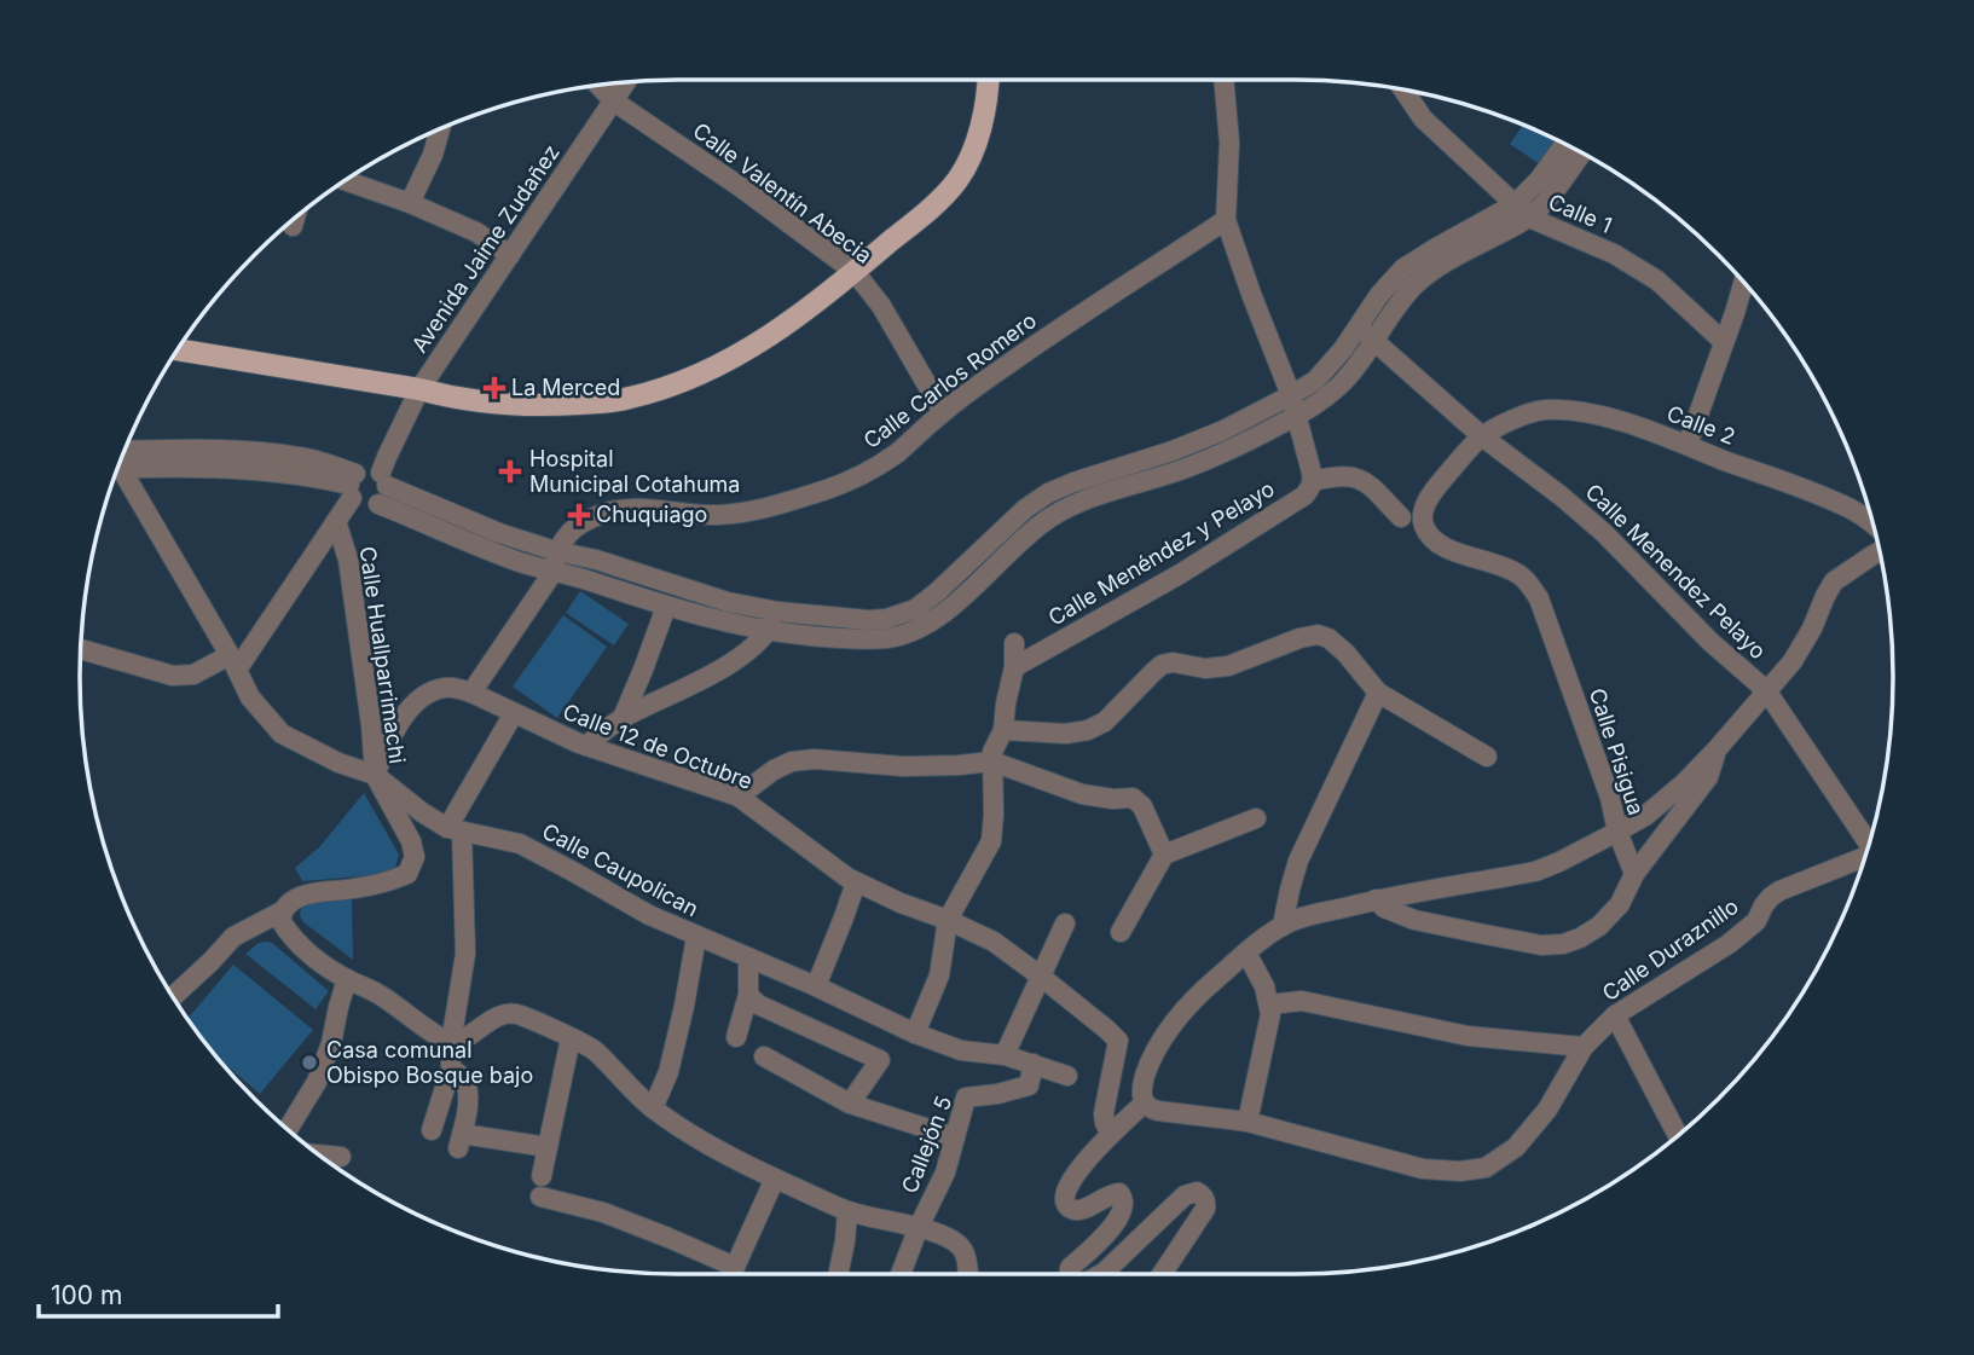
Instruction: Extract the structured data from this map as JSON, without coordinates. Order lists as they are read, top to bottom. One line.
{"streets":{"street":["Calle Valentín Abecia","Calle 1","Avenida Jaime Zudañez","Calle Carlos Romero","Calle 2","Calle Menéndez y Pelayo","Calle Menendez Pelayo","Calle Huallparrimachi","Calle 12 de Octubre","Calle Pisigua","Calle Caupolican","Calle Duraznillo","Callejón 5"]},"crossings":[["Calle Valentín Abecia","Avenida Jaime Zudañez"],["Calle Valentín Abecia","Calle Carlos Romero"],["Avenida Jaime Zudañez","Calle Huallparrimachi"],["Avenida Jaime Zudañez","Calle Caupolican"],["Calle 2","Calle Menendez Pelayo"],["Calle 2","Calle Pisigua"],["Calle Menendez Pelayo","Calle Pisigua"],["Calle Huallparrimachi","Calle 12 de Octubre"],["Calle Huallparrimachi","Calle Caupolican"],["Calle 12 de Octubre","Calle Caupolican"],["Calle Caupolican","Callejón 5"]],"places":{"health":["La Merced","Hospital Municipal Cotahuma","Chuquiago"],"other":["Casa comunal Obispo Bosque bajo"]},"scale_bar":"100 m"}
